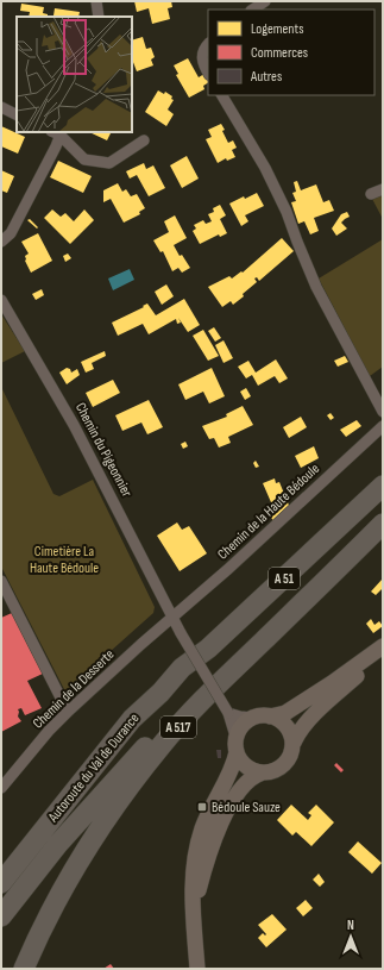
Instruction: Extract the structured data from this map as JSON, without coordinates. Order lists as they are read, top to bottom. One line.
{"streets":{"highway":["A 51","A 517","Autoroute du Val de Durance"],"street":["Chemin du Pigeonnier","Chemin de la Haute Bédoule","Chemin de la Desserte"]},"crossings":[["Chemin du Pigeonnier","Chemin de la Haute Bédoule"],["Chemin du Pigeonnier","Chemin de la Desserte"],["Chemin de la Haute Bédoule","Chemin de la Desserte"],["A 517","Autoroute du Val de Durance"]],"parks":["Cimetière La Haute Bédoule"],"places":{"transit":["Bédoule Sauze"]},"legend":["Logements","Commerces","Autres"],"north":"top"}
